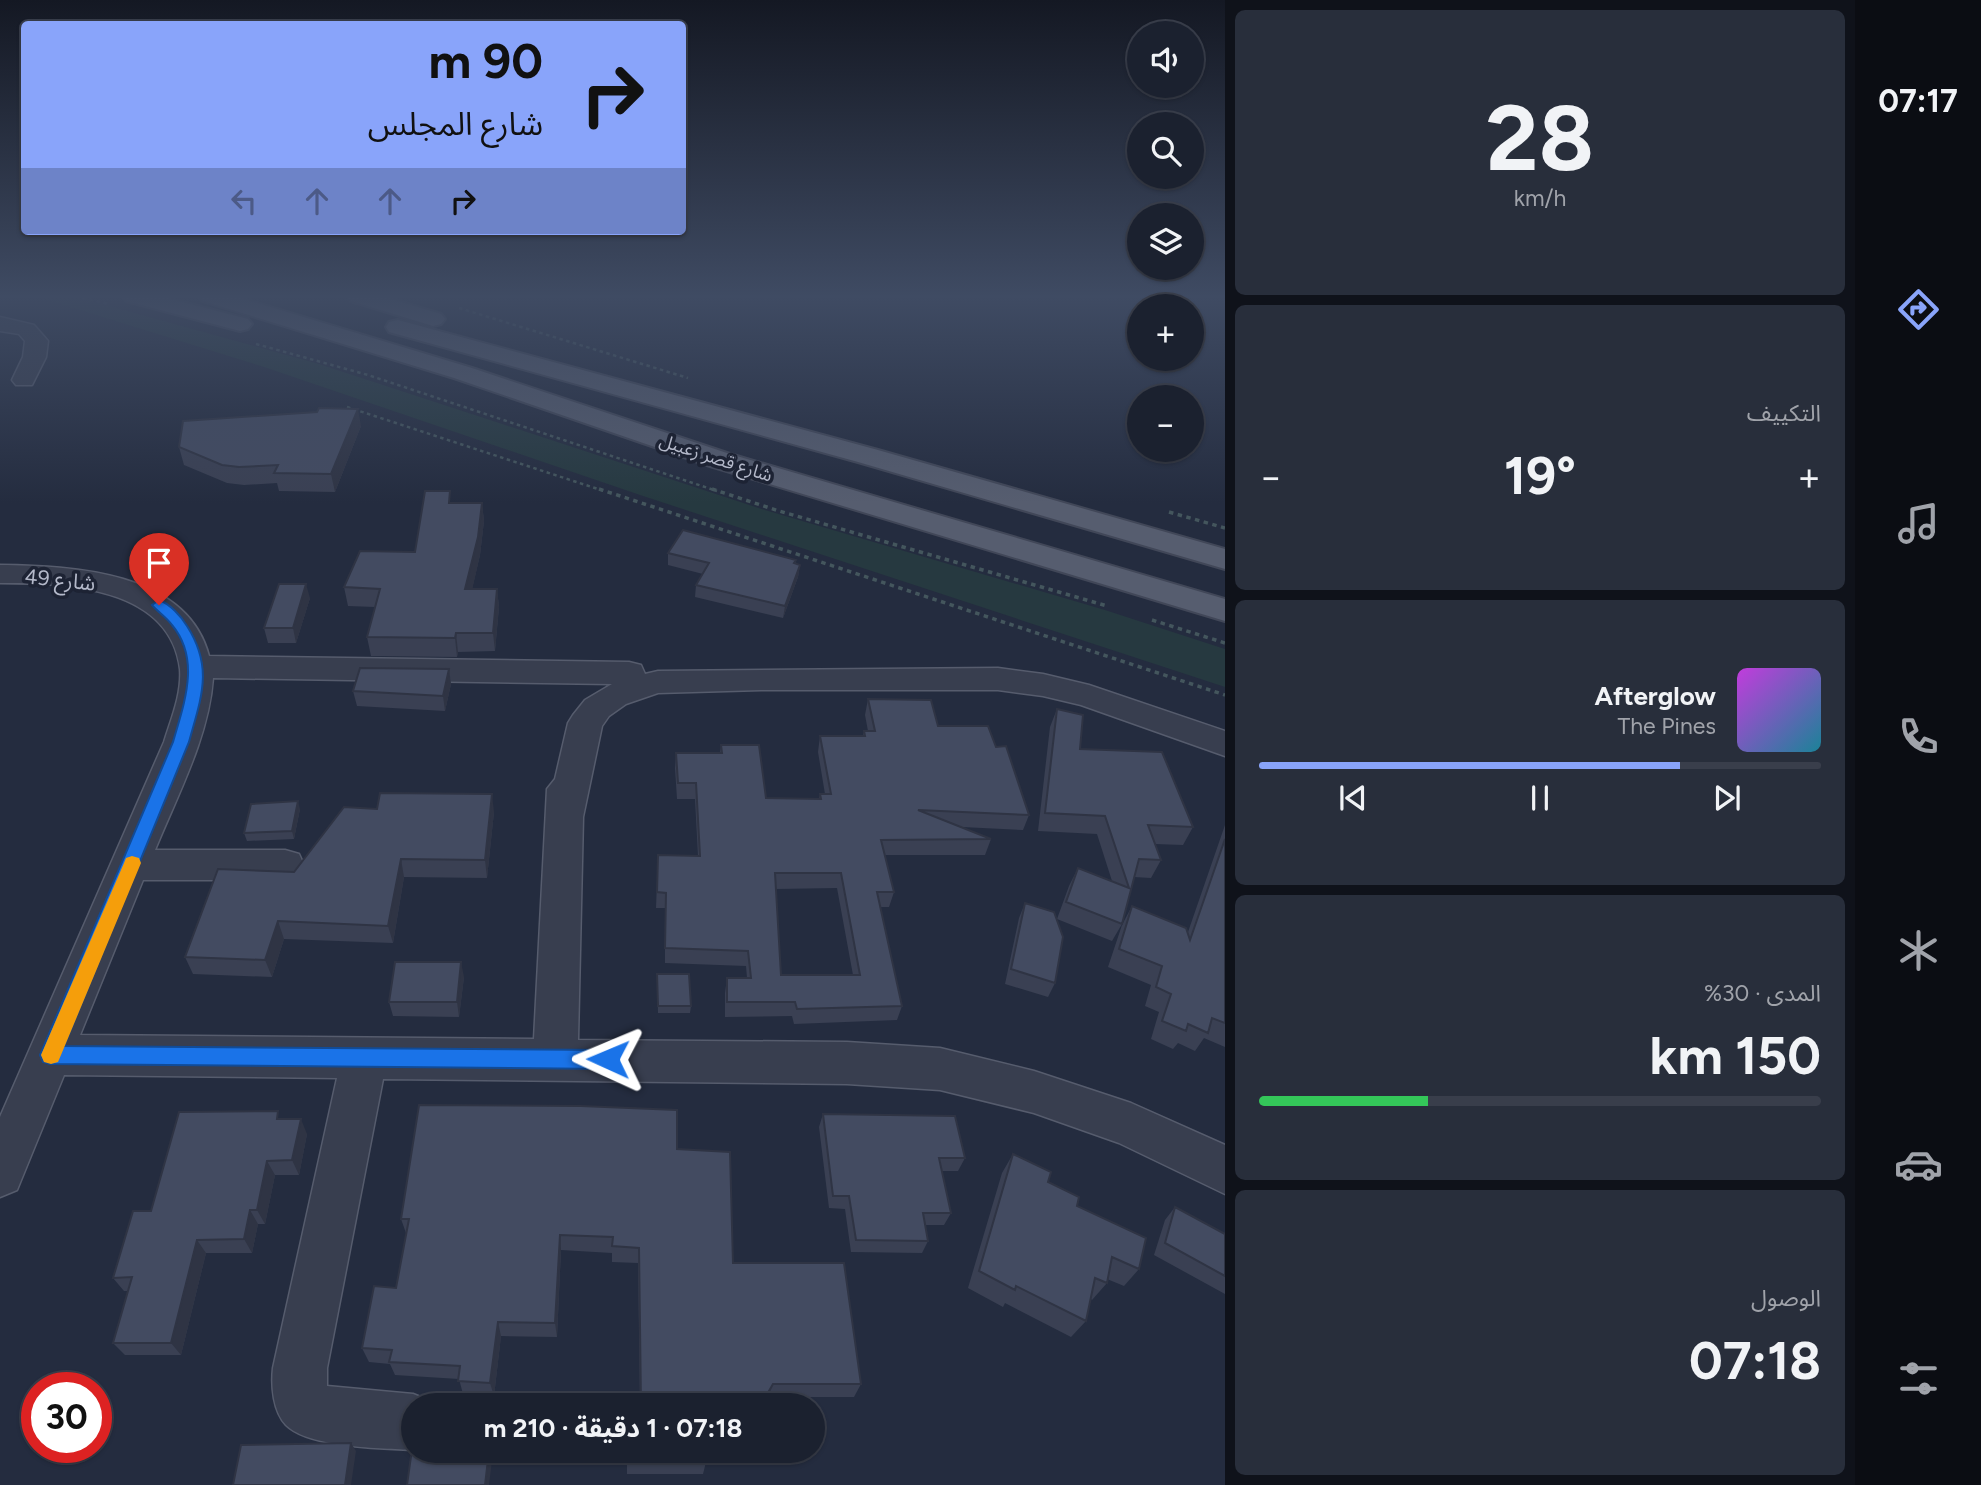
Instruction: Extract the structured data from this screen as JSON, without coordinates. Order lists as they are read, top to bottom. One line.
{"streets":{"main road":["شارع قصر زعبيل"],"street":["شارع 49"]},"page":{"tabs":"07:17","tile":[["28","km/h"],"التكييف",["المدى · 30%","150 km"],["الوصول","07:18"]],"map_buttons":["+","−"],"turn":["90 m","شارع المجلس"],"heat":["−","19°","+"],"song":["Afterglow","The Pines"],"limit":"30","trip":"07:18 · 1 دقيقة · 210 m"}}
